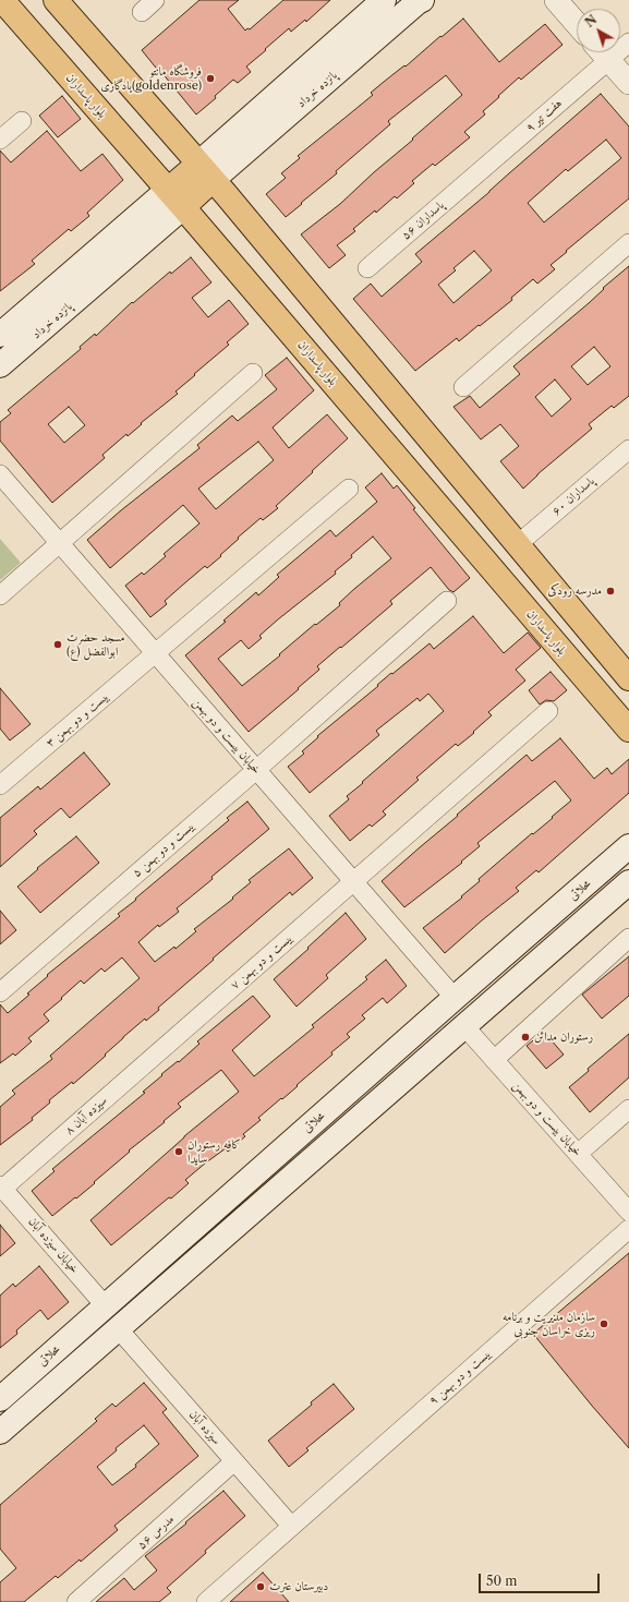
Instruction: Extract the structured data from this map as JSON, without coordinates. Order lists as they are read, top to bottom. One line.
{"streets":{"main road":["پانزده خرداد","بلوار پاسداران","محلاتی"],"street":["هفت تیر ۹","پاسداران ۵۶","پاسداران ۶۰","بیست و دو بهمن ۳","خیابان بیست و دو بهمن","بیست و دو بهمن ۵","بیست و دو بهمن ۷","سیزده آبان ۸","خیابان سیزده آبان","بیست و دو بهمن ۹","سیزده آبان","مدرس ۵۶"]},"crossings":[["پانزده خرداد","بلوار پاسداران"],["هفت تیر ۹","پاسداران ۵۶"],["بیست و دو بهمن ۳","خیابان بیست و دو بهمن"],["خیابان بیست و دو بهمن","بیست و دو بهمن ۵"],["خیابان بیست و دو بهمن","محلاتی"],["خیابان بیست و دو بهمن","بیست و دو بهمن ۷"],["محلاتی","خیابان سیزده آبان"],["محلاتی","سیزده آبان"],["بیست و دو بهمن ۷","سیزده آبان ۸"],["سیزده آبان ۸","خیابان سیزده آبان"],["بیست و دو بهمن ۹","سیزده آبان"],["سیزده آبان","مدرس ۵۶"]],"places":["فروشگاه مانتو یادگاری(goldenrose)","مدرسه رودکی","مسجد حضرت ابوالفضل (ع)","رستوران مدائن","کافه رستوران سایدا","سازمان مدیریت و برنامه ریزی خراسان جنوبی","دبیرستان عترت"],"scale_bar":"50 m","north":"top left"}
